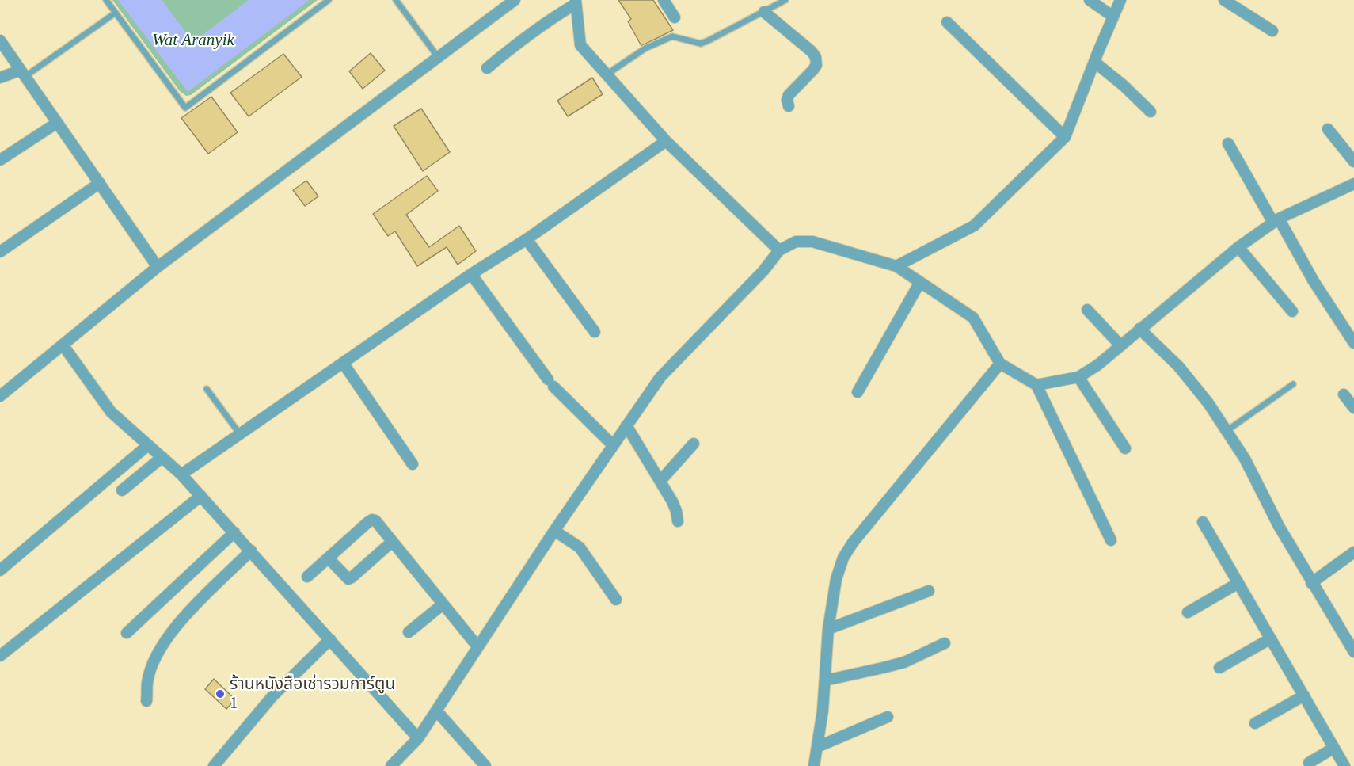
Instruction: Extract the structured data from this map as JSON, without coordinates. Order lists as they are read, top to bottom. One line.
{"parks":["Wat Aranyik"],"places":["ร้านหนังสือเช่ารวมการ์ตูน 1"]}
